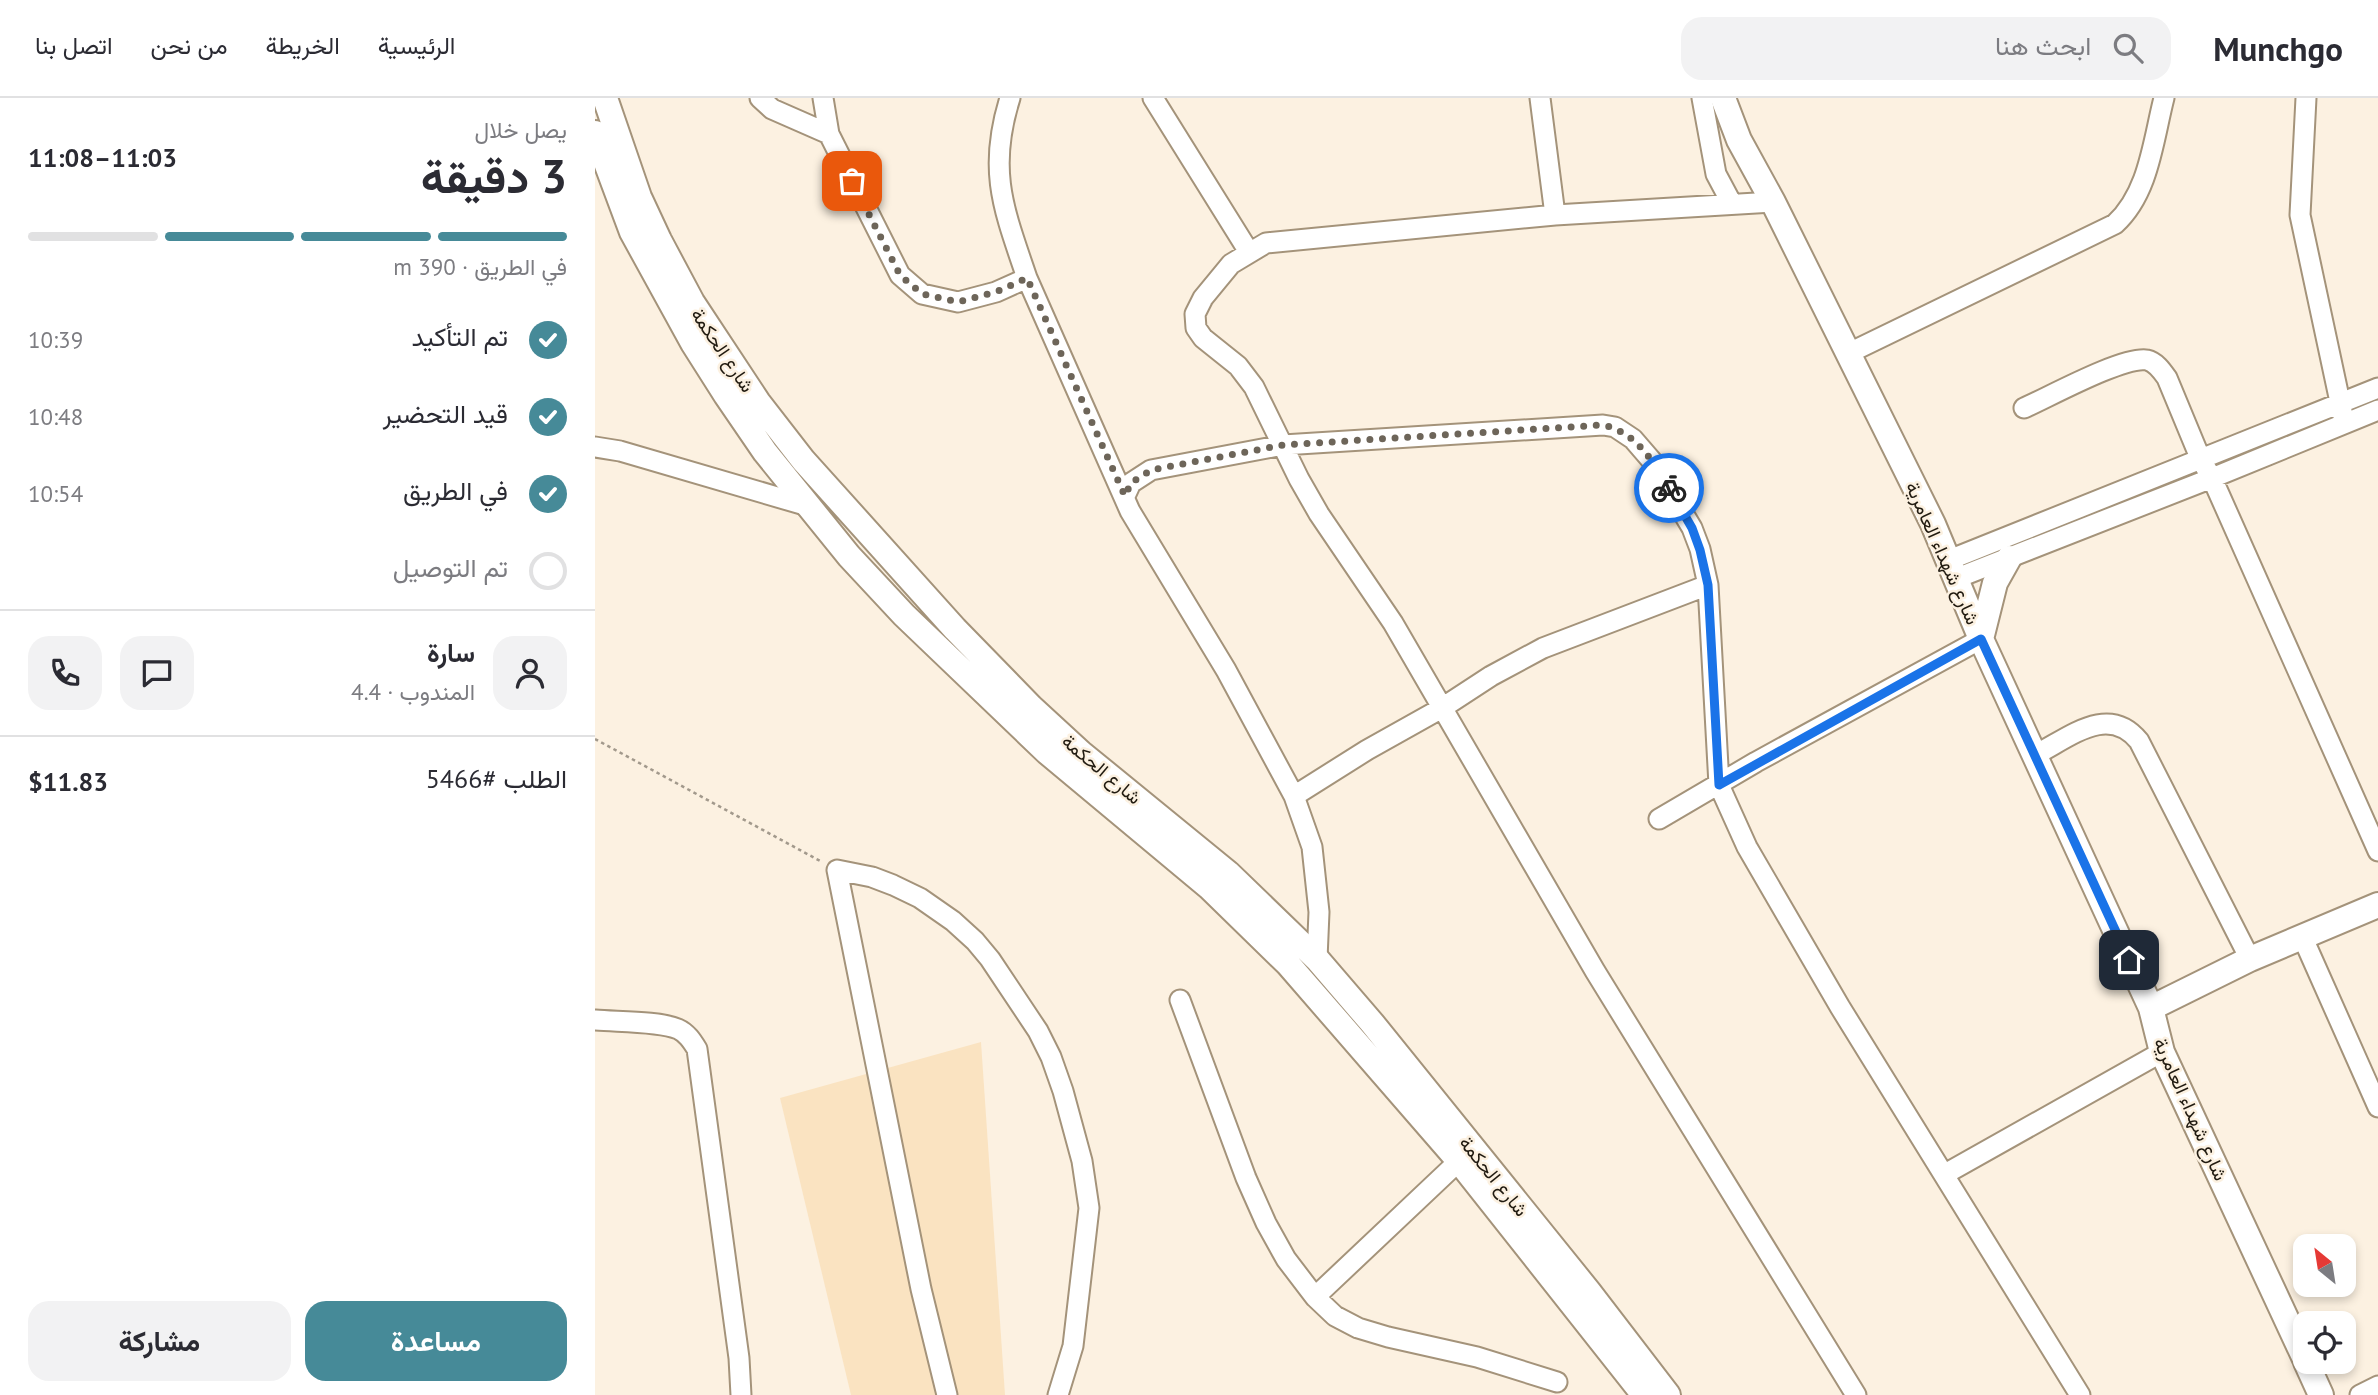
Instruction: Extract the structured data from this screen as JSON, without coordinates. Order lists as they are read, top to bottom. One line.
{"streets":{"street":["شارع الحكمة","شارع شهداء العامرية"]},"north":"top left","page":{"header":"Munchgo","search":"ابحث هنا","nav":["الرئيسية","الخريطة","من نحن","اتصل بنا"],"heading":["3 دقيقة","يصل خلال","11:03–11:08"],"panel":["سارة","المندوب · 4.4","الطلب #5466","$11.83"],"bar":"في الطريق · 390 m","list":[["تم التأكيد","10:39"],["قيد التحضير","10:48"],["في الطريق","10:54"],"تم التوصيل"],"buttons":["مساعدة","مشاركة"]}}
